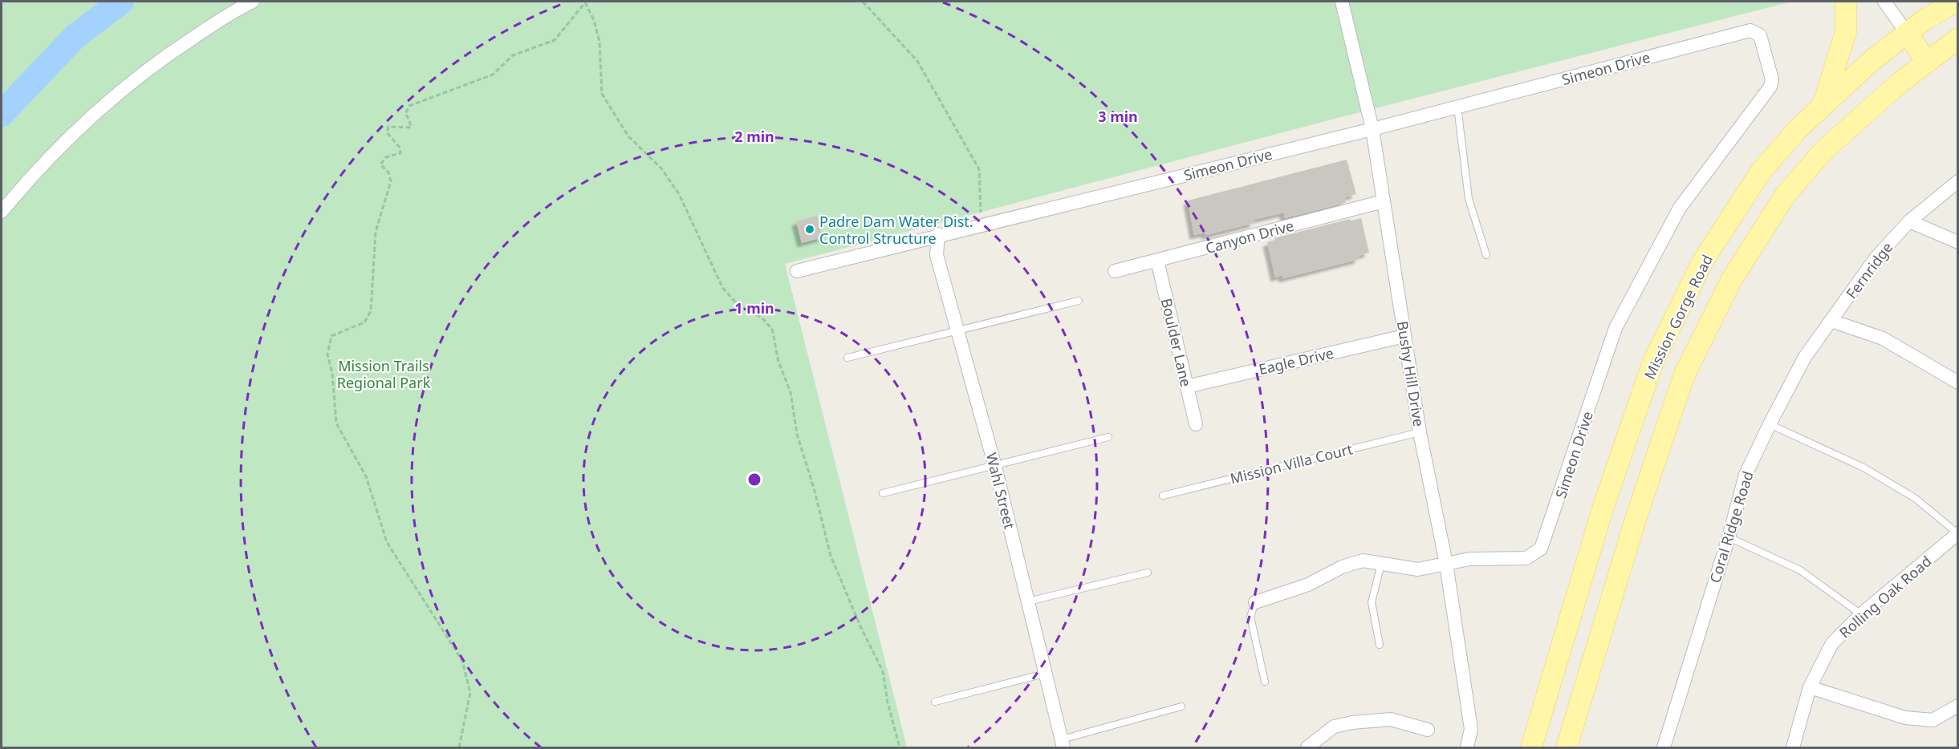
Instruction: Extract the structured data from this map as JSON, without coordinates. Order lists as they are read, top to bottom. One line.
{"streets":{"main road":["Mission Gorge Road"],"street":["Simeon Drive","Canyon Drive","Fernridge","Boulder Lane","Eagle Drive","Bushy Hill Drive","Wahl Street","Coral Ridge Road","Rolling Oak Road"],"lane":["Mission Villa Court"]},"crossings":[["Simeon Drive","Bushy Hill Drive"],["Simeon Drive","Wahl Street"],["Canyon Drive","Boulder Lane"],["Canyon Drive","Bushy Hill Drive"],["Fernridge","Coral Ridge Road"],["Boulder Lane","Eagle Drive"],["Eagle Drive","Bushy Hill Drive"],["Bushy Hill Drive","Mission Villa Court"]],"parks":["Mission Trails Regional Park"],"places":["Padre Dam Water Dist. Control Structure"],"rings":["3 min","2 min","1 min"]}
